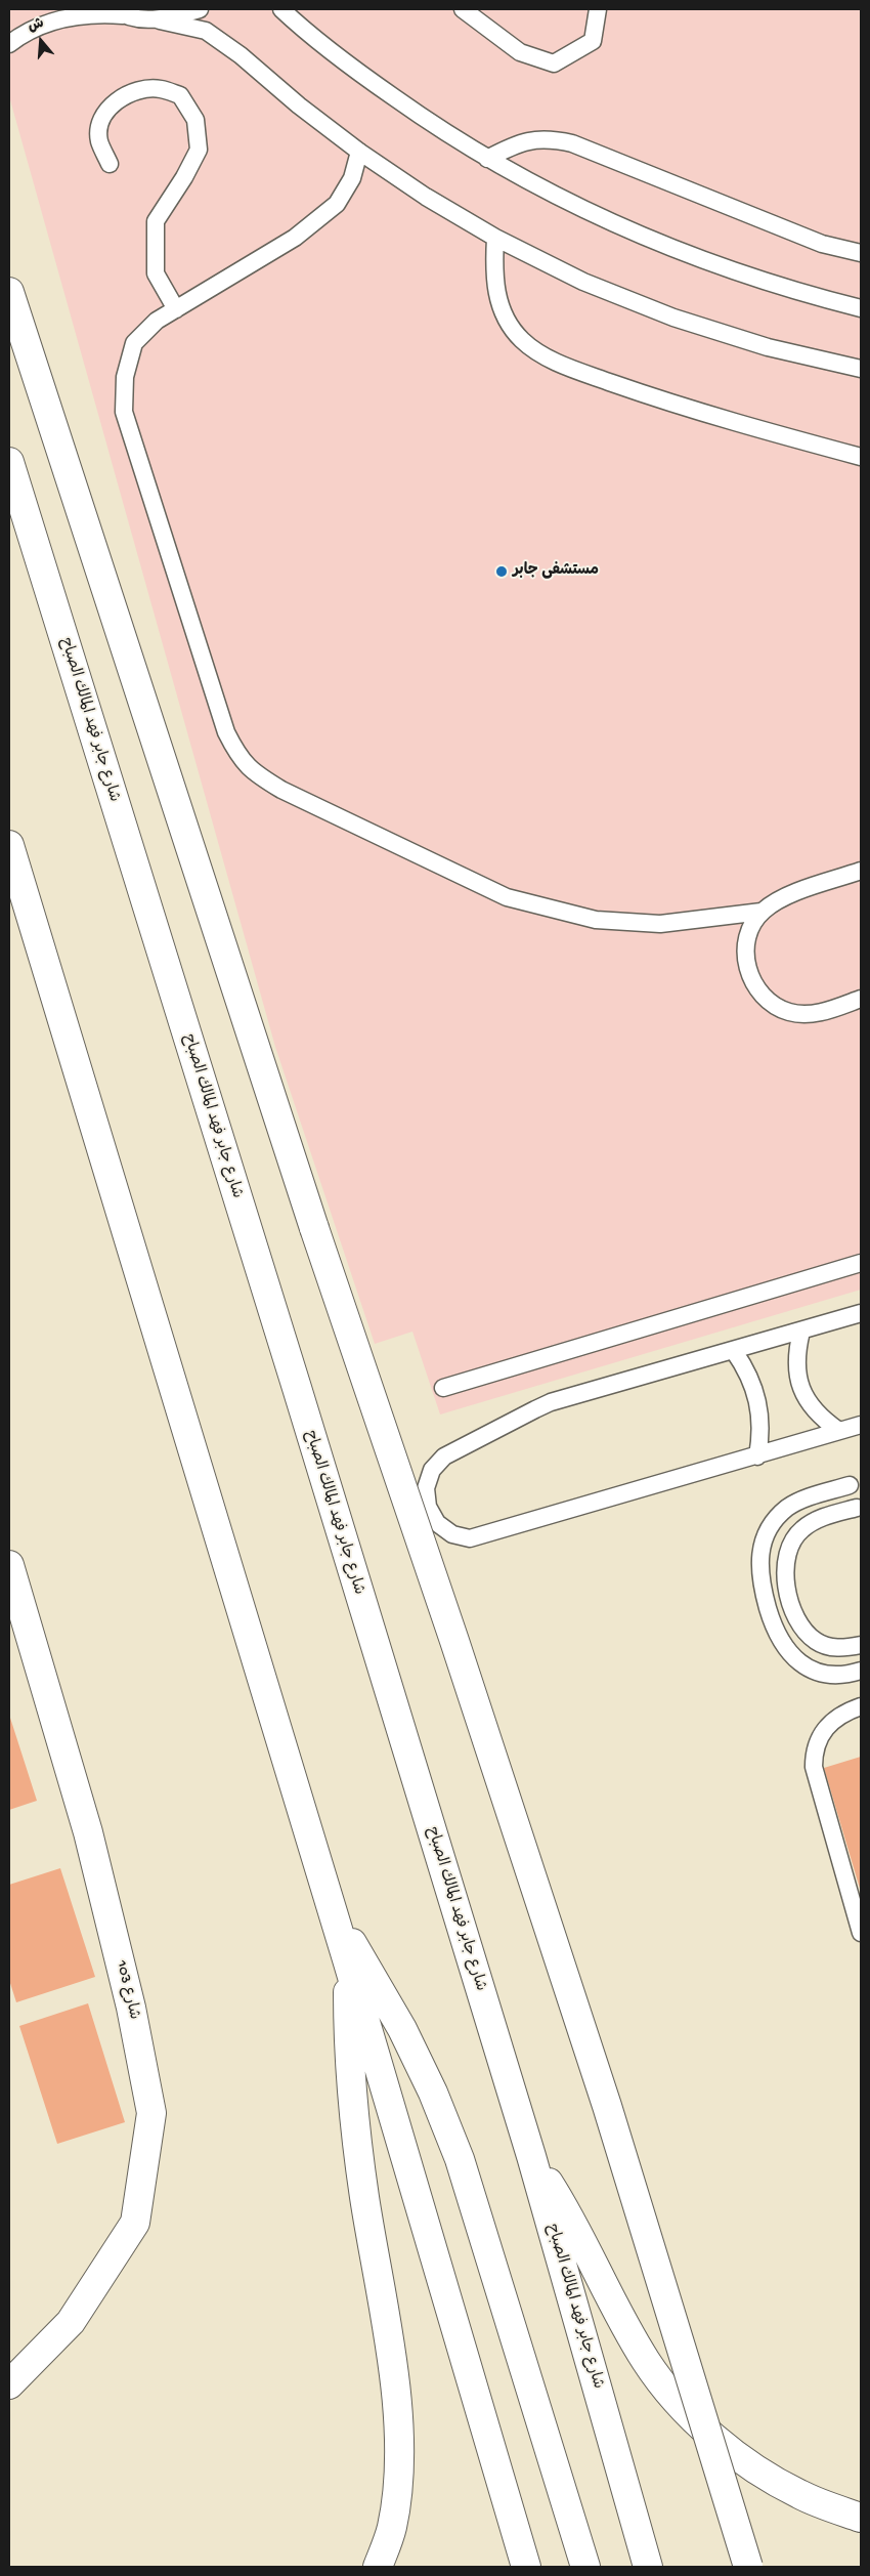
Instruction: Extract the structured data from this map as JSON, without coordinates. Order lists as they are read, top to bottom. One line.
{"streets":{"main road":["شارع جابر فهد المالك الصباح","شارع 103"]},"places":["مستشفى جابر"],"north":"top"}
